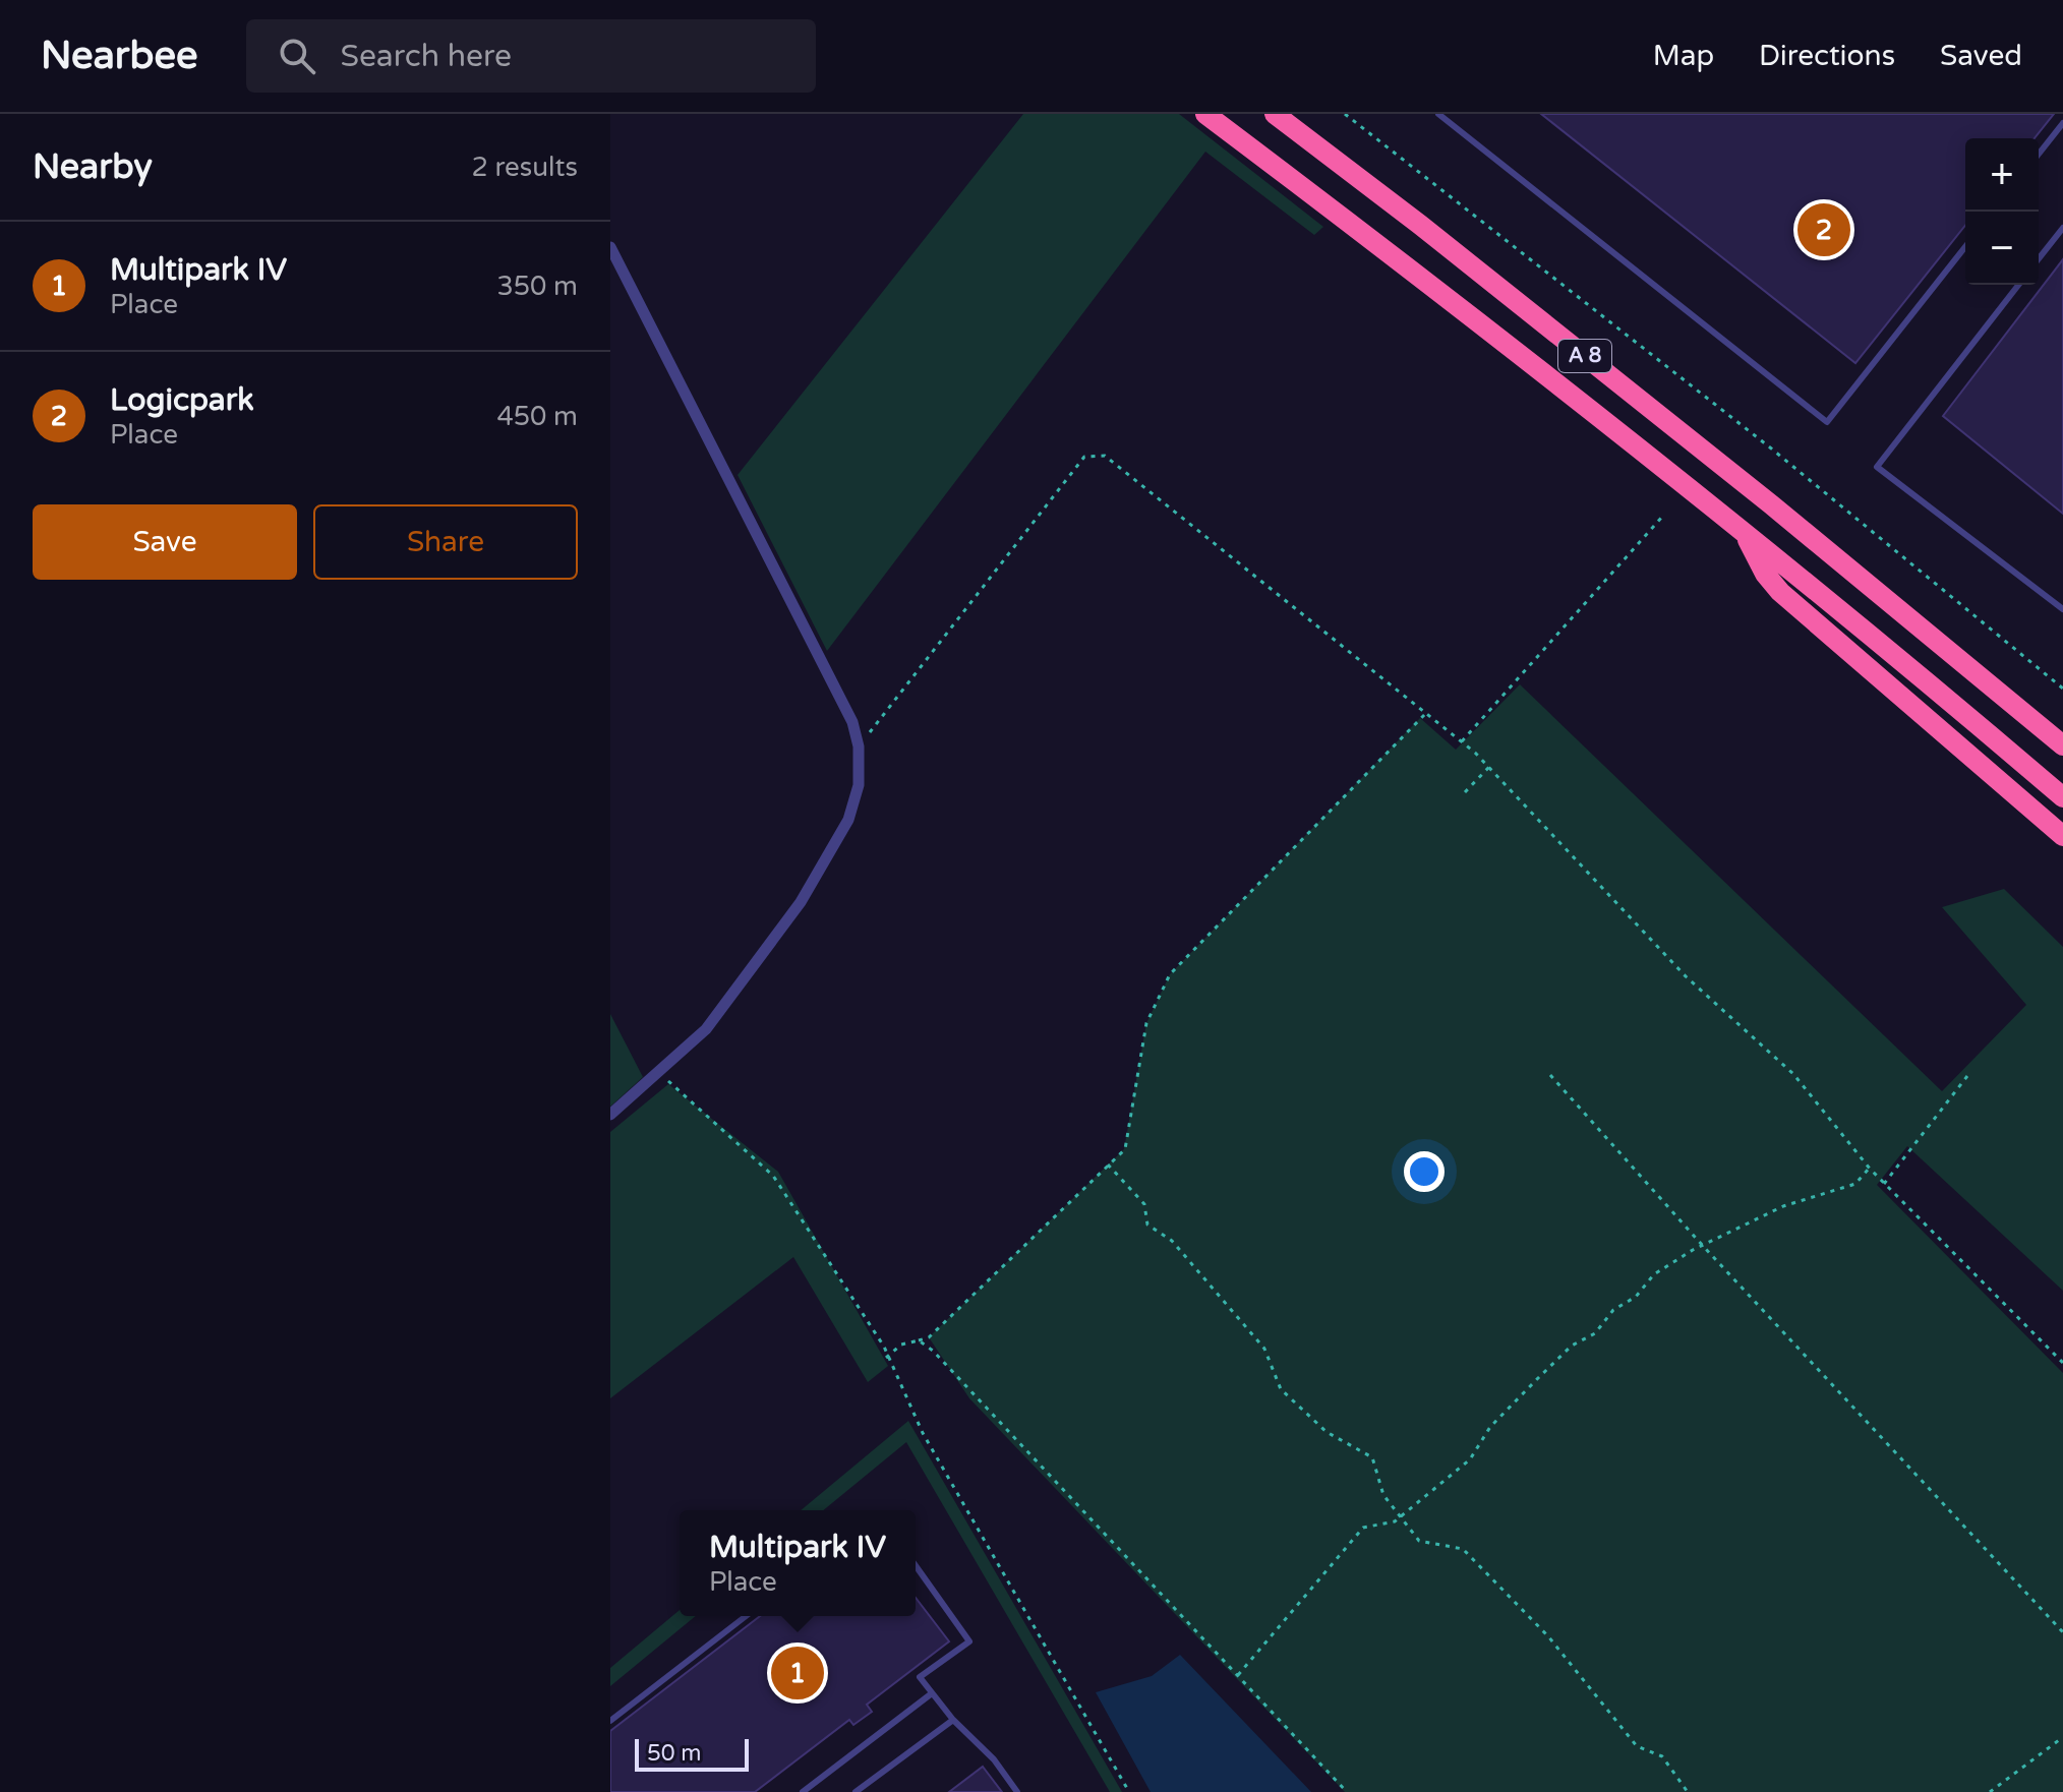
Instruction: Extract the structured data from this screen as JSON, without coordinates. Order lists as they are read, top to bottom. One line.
{"streets":{"highway":["A 8"]},"scale_bar":"50 m","page":{"header":"Nearbee","search":"Search here","nav":["Map","Directions","Saved"],"heading":["Nearby","2 results"],"map_buttons":["+","−"],"pins":["2","1"],"list":[{"mark":"1","name":"Multipark IV","note":"Place","value":"350 m"},{"mark":"2","name":"Logicpark","note":"Place","value":"450 m"}],"buttons":["Save","Share"],"popup":["Multipark IV","Place"],"scale":"50 m"}}
